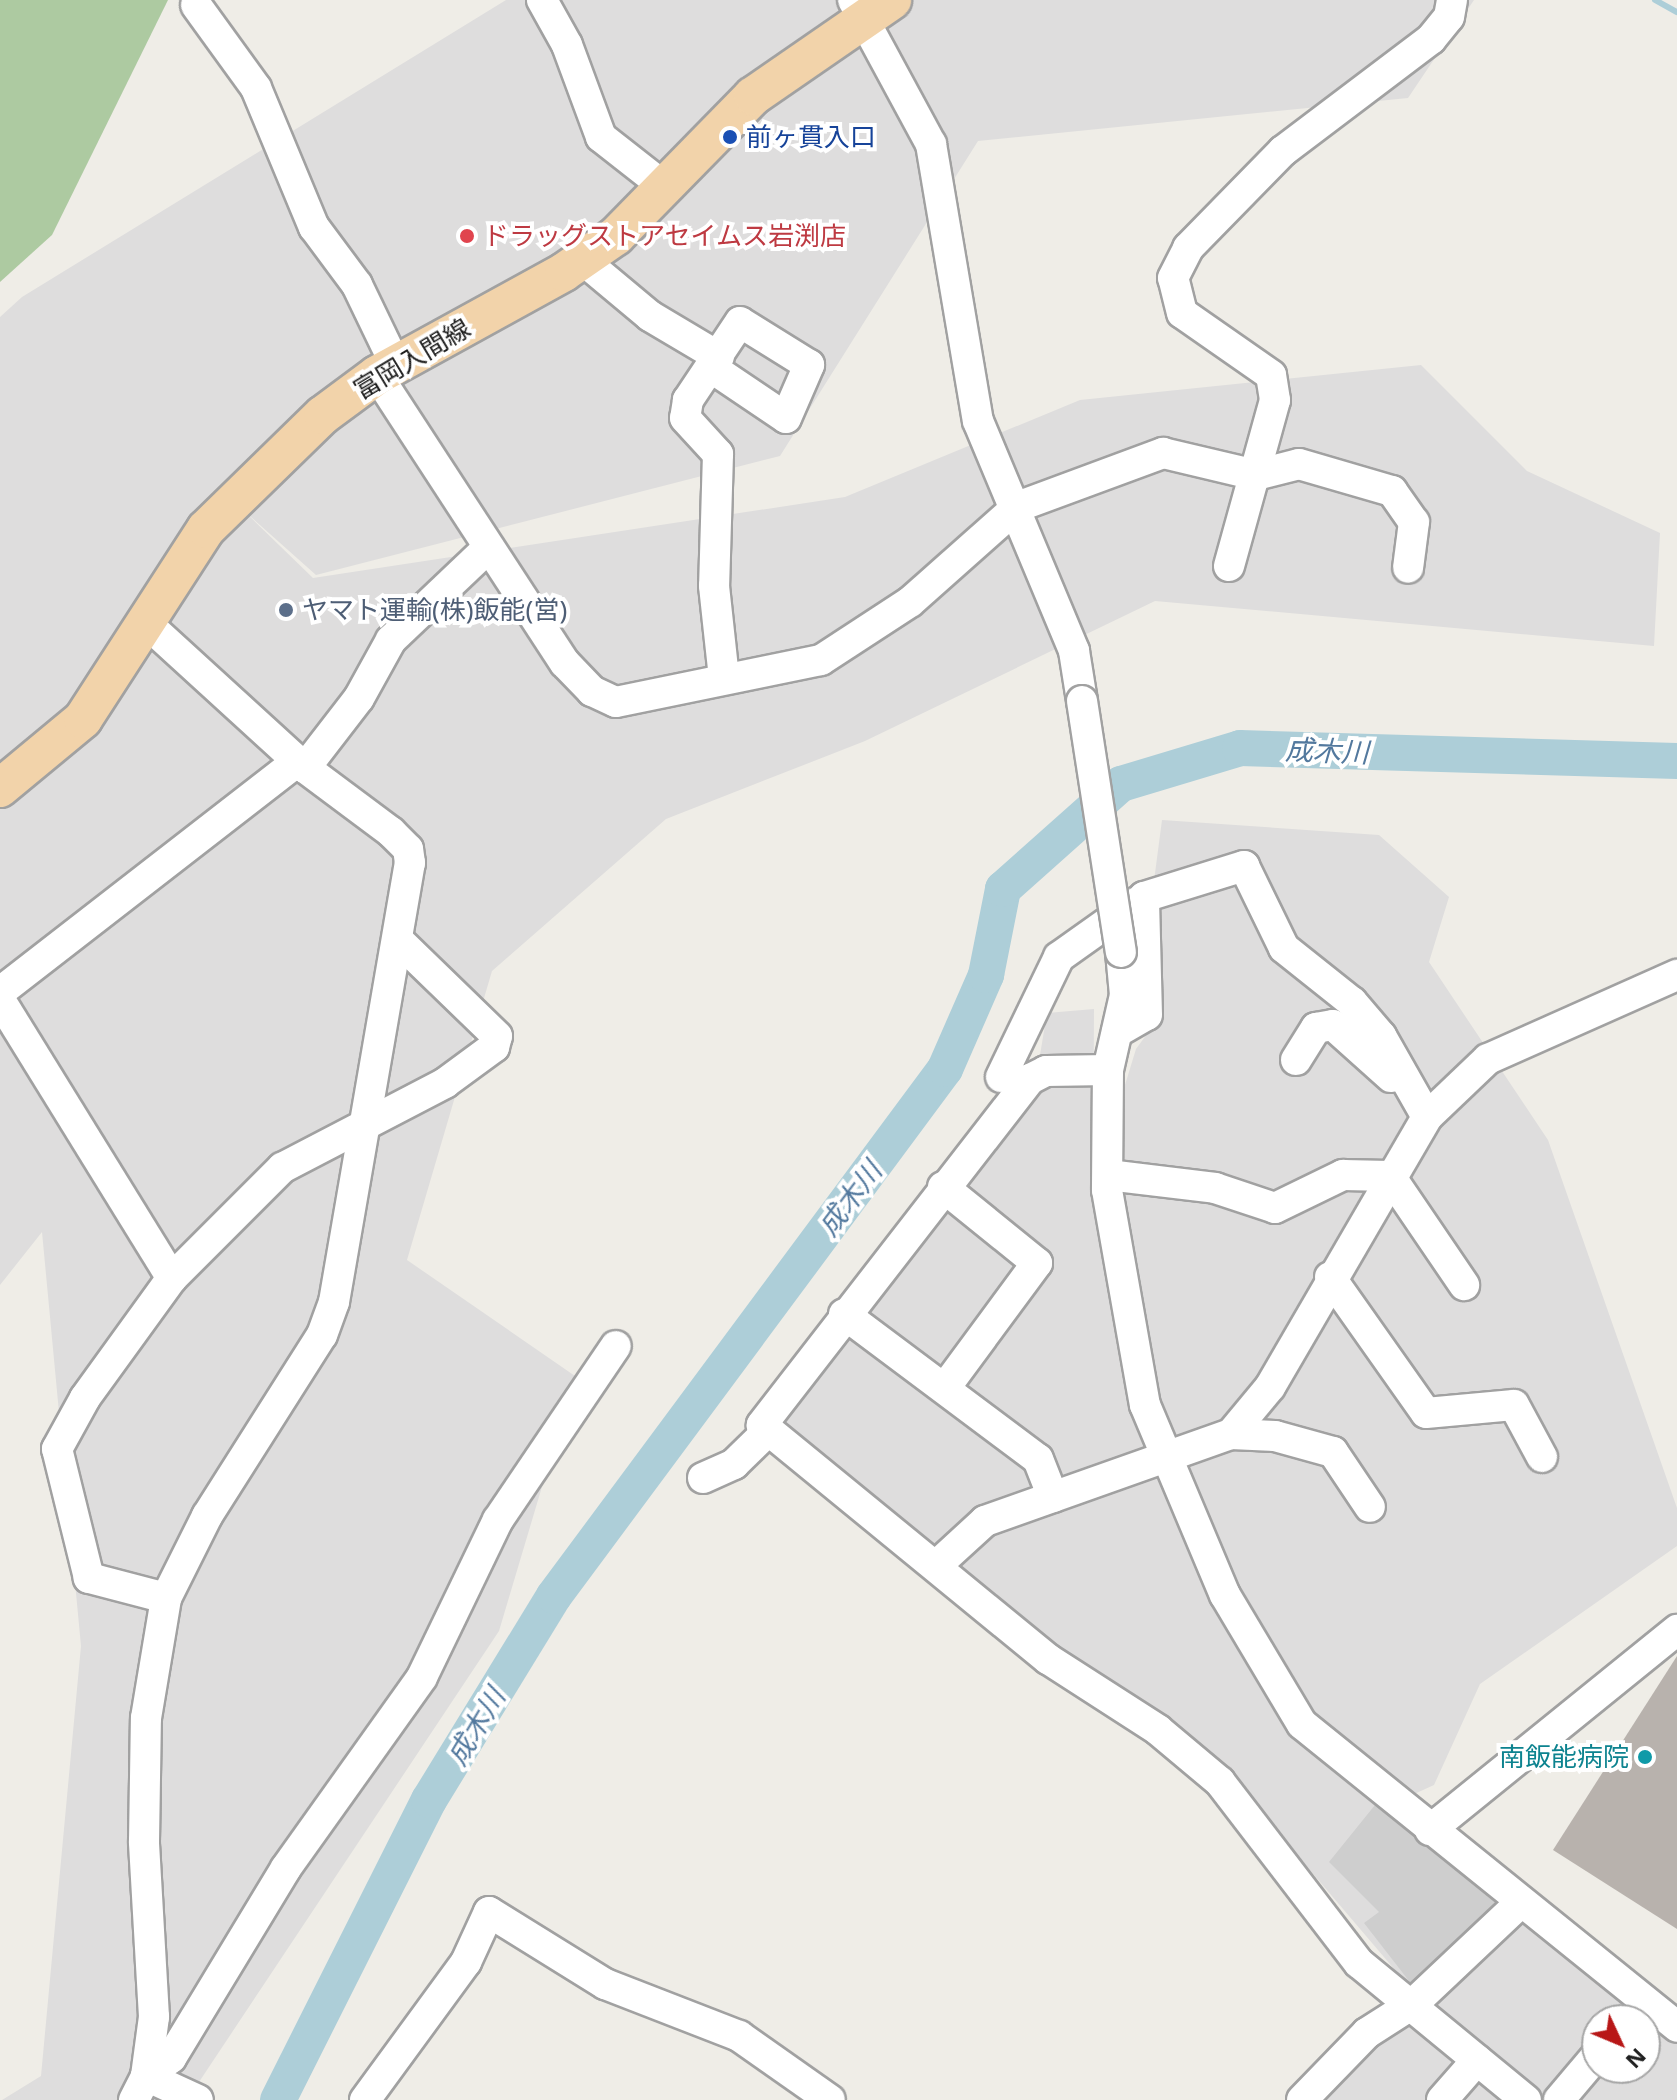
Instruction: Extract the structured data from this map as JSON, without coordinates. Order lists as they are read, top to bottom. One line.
{"streets":{"main road":["富岡入間線"]},"water":["成木川"],"places":["前ヶ貫入口","ドラッグストアセイムス岩渕店","ヤマト運輸(株)飯能(営)","南飯能病院"],"north":"bottom right"}
